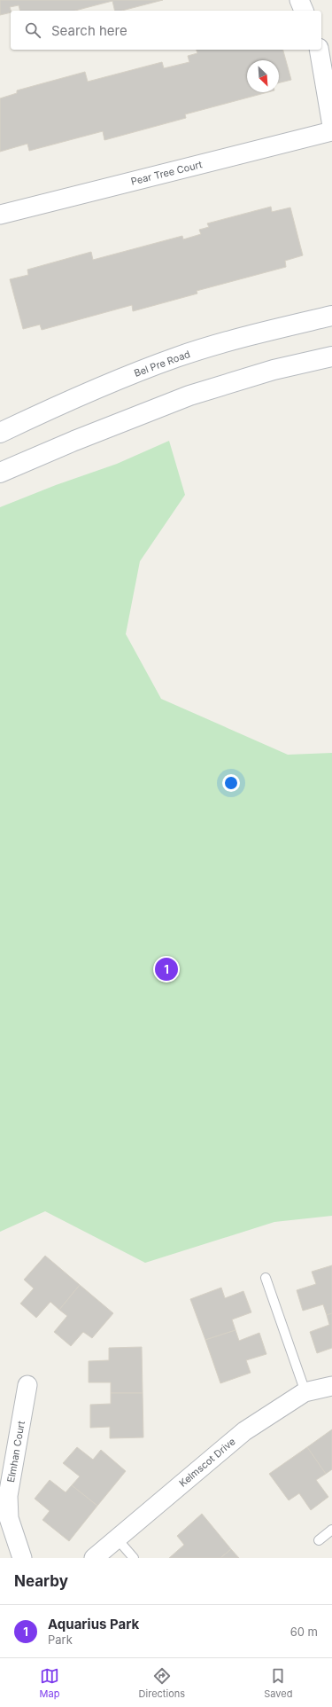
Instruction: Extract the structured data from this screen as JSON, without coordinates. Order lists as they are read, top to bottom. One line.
{"streets":{"main road":["Bel Pre Road"],"street":["Pear Tree Court","Elmhan Court","Kelmscot Drive"]},"north":"bottom right","page":{"search":"Search here","pins":"1","heading":"Nearby","list":[{"mark":"1","name":"Aquarius Park","note":"Park","value":"60 m"}],"nav":["Map","Directions","Saved"]}}
